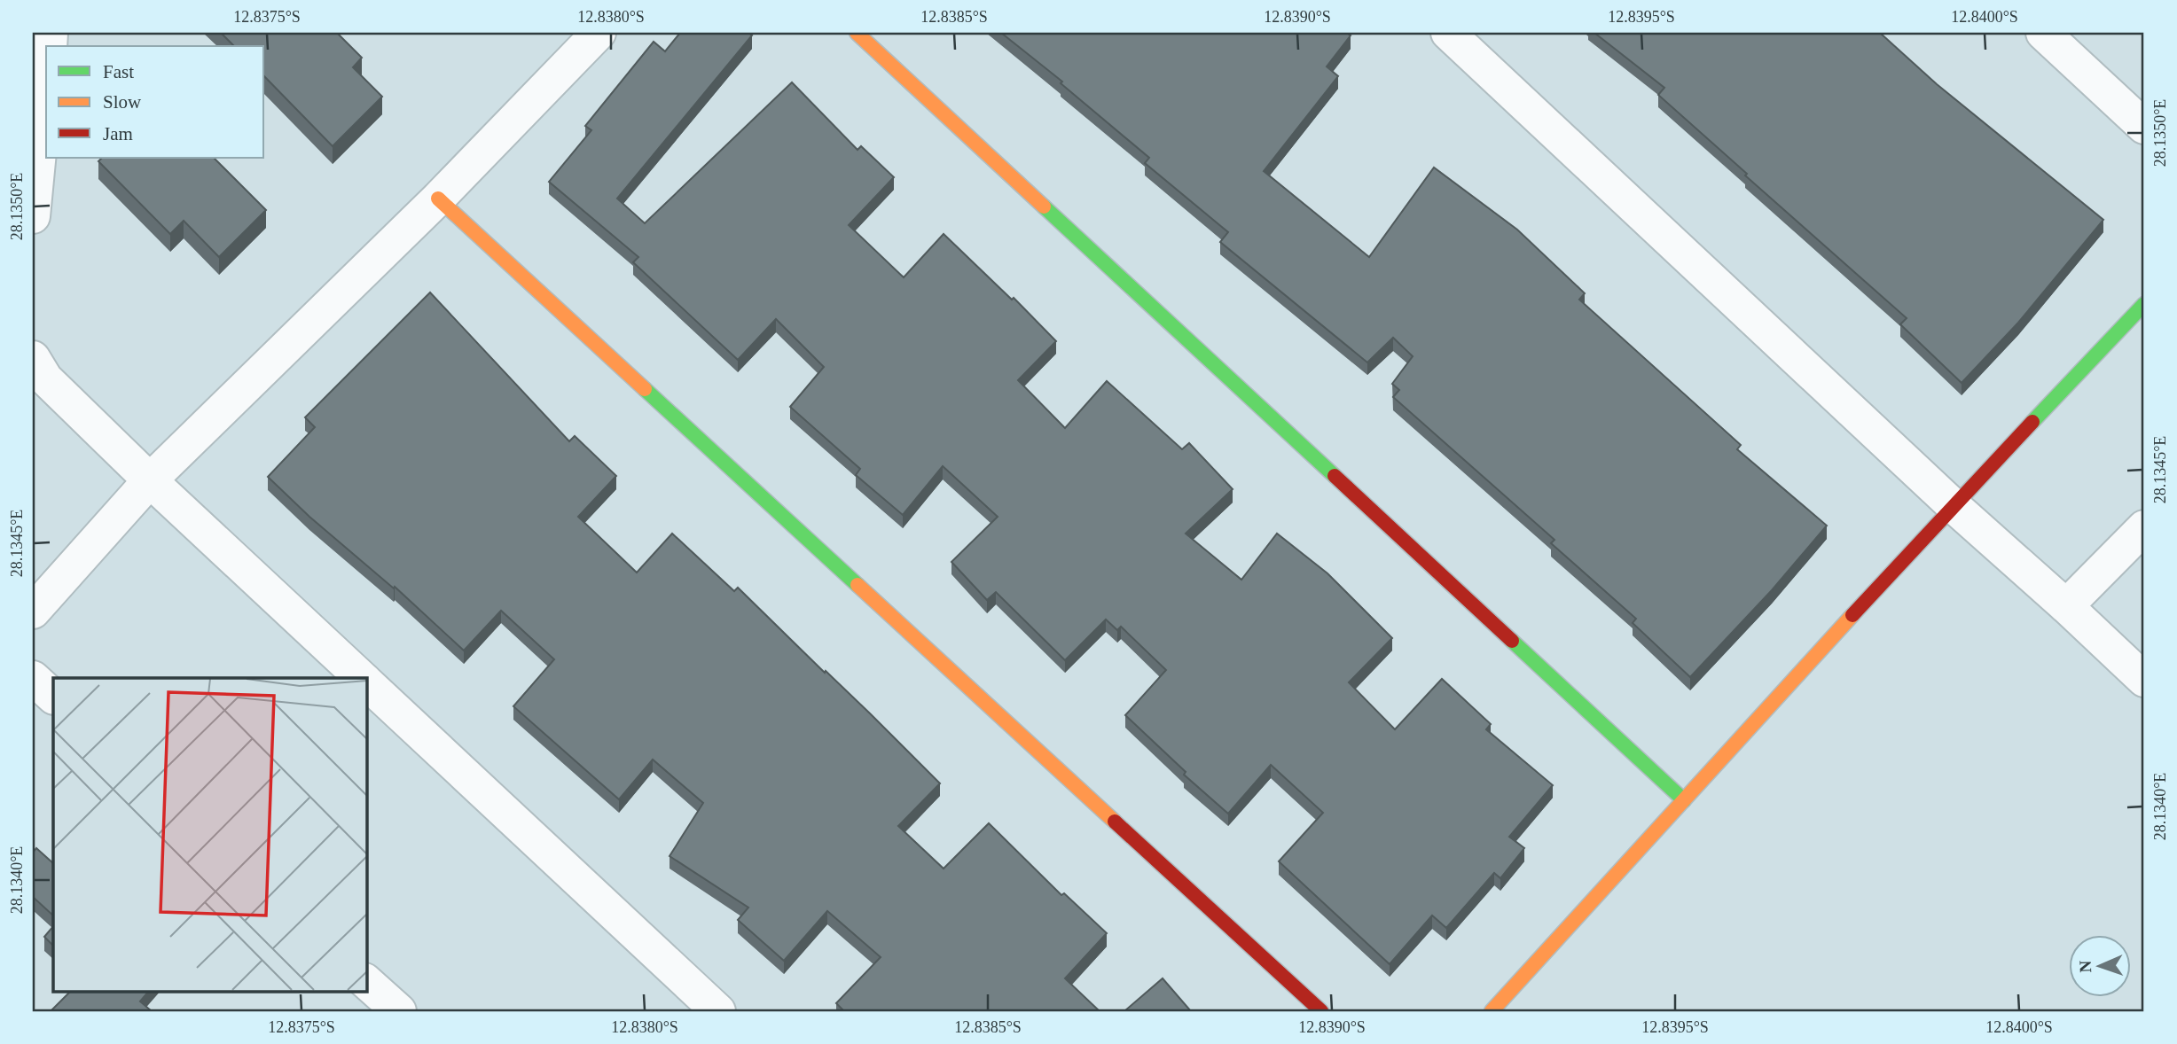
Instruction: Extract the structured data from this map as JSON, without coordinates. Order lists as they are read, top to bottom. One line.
{"legend":["Fast","Slow","Jam"],"north":"left","coordinates":["12.8375°S","12.8380°S","12.8385°S","12.8390°S","12.8395°S","12.8400°S","28.1350°E","28.1345°E","28.1340°E"]}
